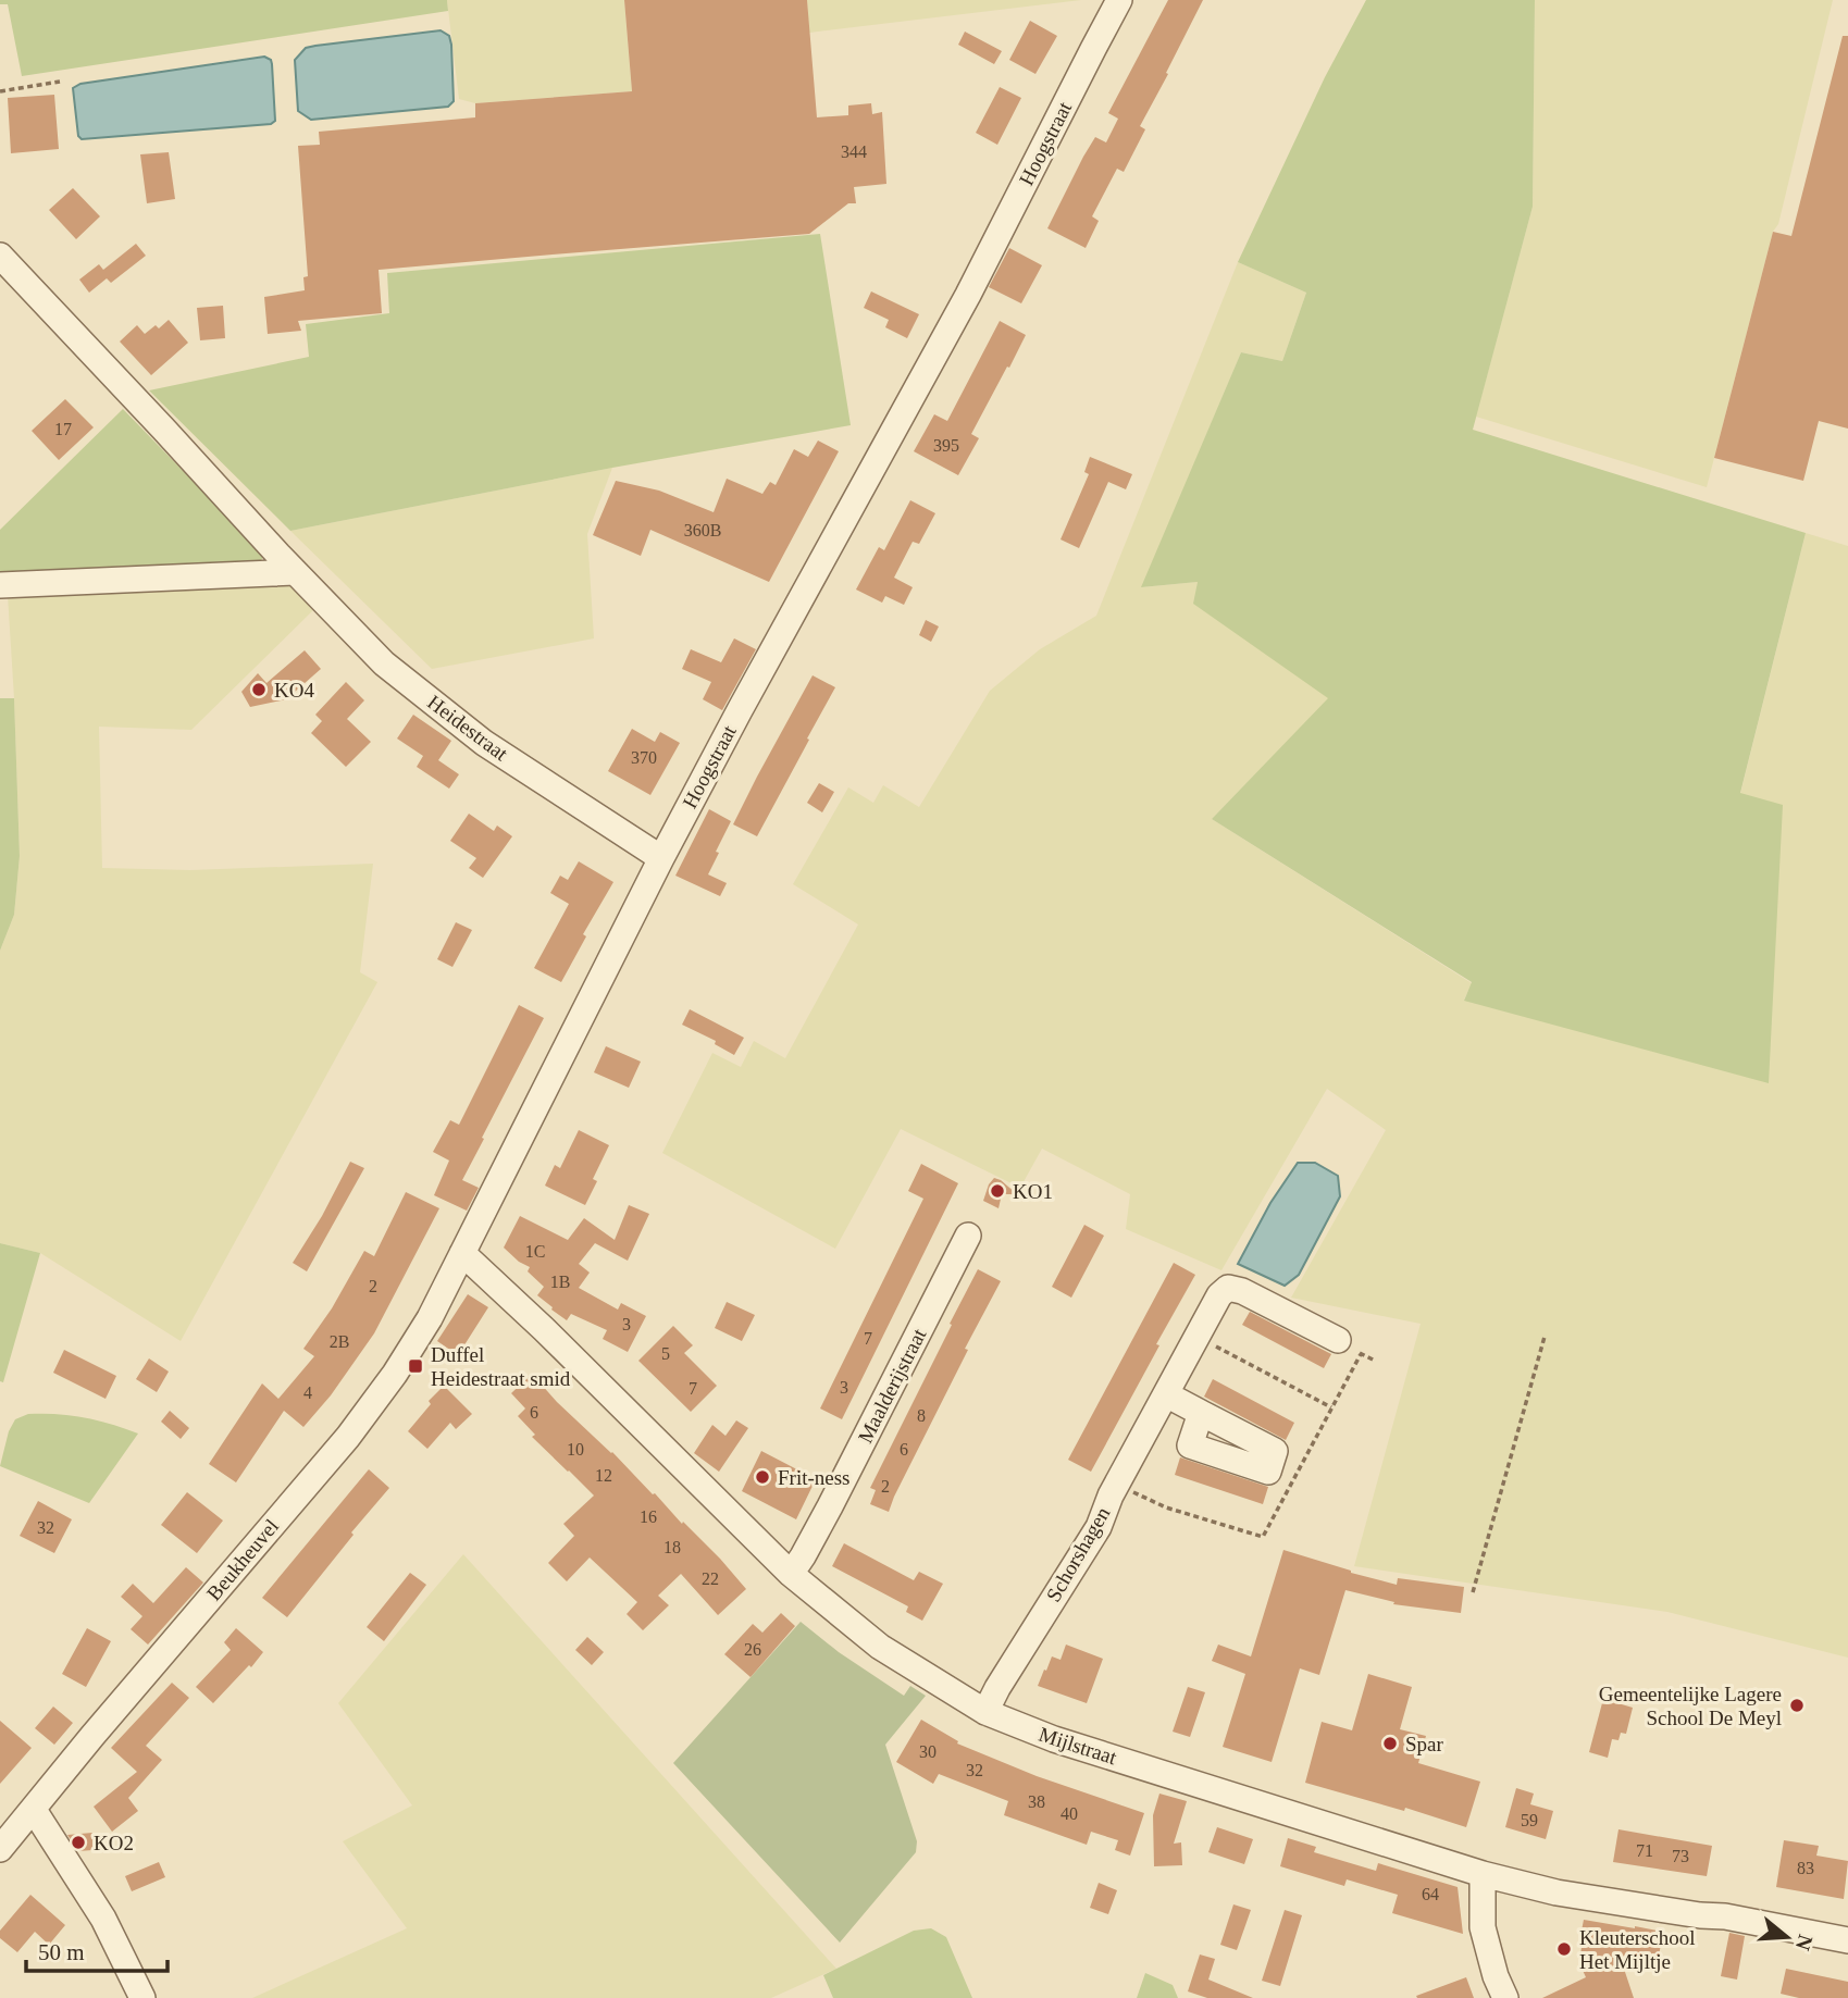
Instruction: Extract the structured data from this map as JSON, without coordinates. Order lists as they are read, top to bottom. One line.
{"streets":{"street":["Hoogstraat","Heidestraat","Maalderijstraat","Schorshagen","Beukheuvel","Mijlstraat"]},"crossings":[["Hoogstraat","Heidestraat"],["Hoogstraat","Beukheuvel"],["Hoogstraat","Mijlstraat"],["Maalderijstraat","Mijlstraat"],["Schorshagen","Mijlstraat"],["Beukheuvel","Mijlstraat"]],"places":{"other":["KO4","KO1","Frit-ness","Gemeentelijke Lagere School De Meyl","Spar","KO2","Kleuterschool Het Mijltje"],"transit":["Duffel Heidestraat smid"]},"house_numbers":["344","17","395","360B","370","1C","1B","2","3","7","2B","5","3","7","4","6","8","10","6","12","2","16","32","18","22","26","30","32","38","40","59","71","73","83","64"],"scale_bar":"50 m","north":"right"}
